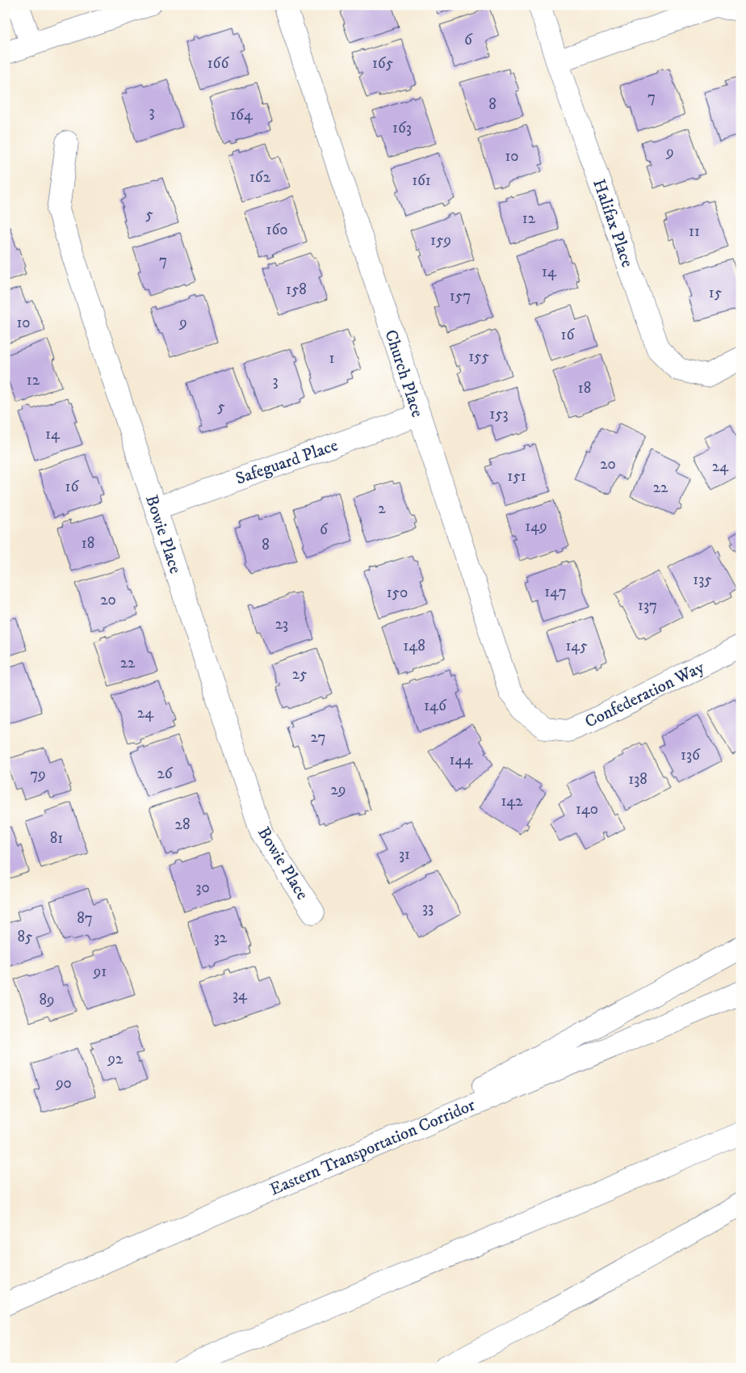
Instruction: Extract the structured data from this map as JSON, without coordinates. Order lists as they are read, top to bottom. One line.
{"streets":{"main road":["Halifax Place","Church Place","Safeguard Place","Bowie Place","Confederation Way","Eastern Transportation Corridor"]},"crossings":[["Church Place","Safeguard Place"],["Church Place","Confederation Way"],["Safeguard Place","Bowie Place"]],"house_numbers":["6","166","165","7","8","3","164","163","9","10","162","161","5","12","160","11","159","7","14","158","15","157","10","9","16","155","1","12","3","18","5","153","14","20","24","151","16","22","2","149","6","18","8","135","147","150","20","137","23","148","145","22","25","146","24","27","136","144","26","79","138","29","142","140","28","81","31","30","33","87","85","32","91","34","89","92","90"]}
